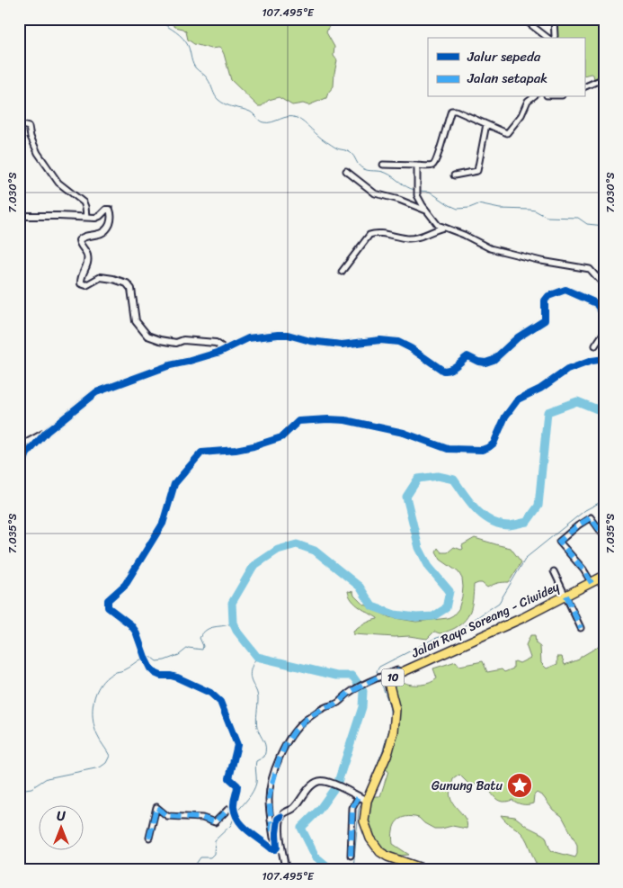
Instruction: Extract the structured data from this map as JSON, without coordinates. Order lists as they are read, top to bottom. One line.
{"streets":{"highway":["Jalan Raya Soreang - Ciwidey","10"]},"crossings":[["Jalan Raya Soreang - Ciwidey","10"]],"places":{"place":["Gunung Batu"]},"legend":["Jalur sepeda","Jalan setapak"],"north":"top","coordinates":["107.495°E","7.030°S","7.035°S"]}
